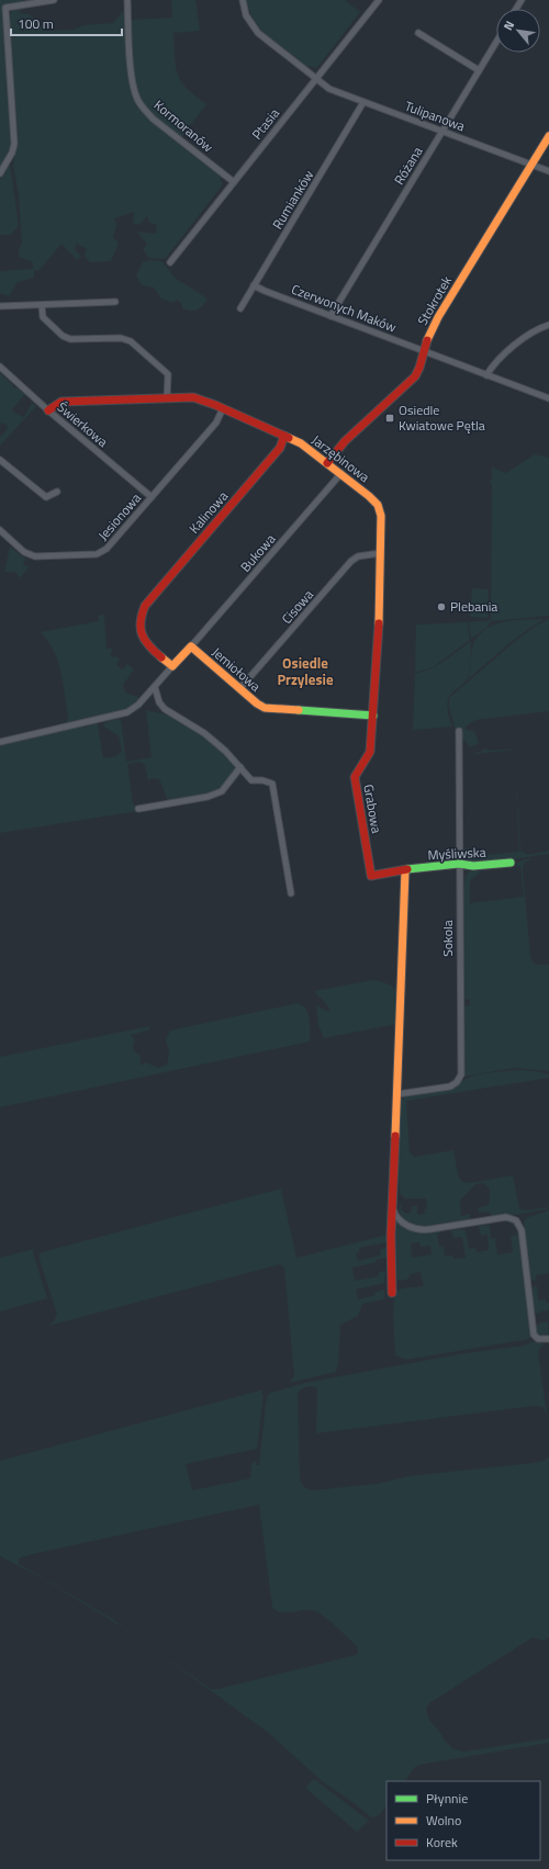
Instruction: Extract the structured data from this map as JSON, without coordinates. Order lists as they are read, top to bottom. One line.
{"streets":{"street":["Tulipanowa","Ptasia","Kormoranów","Różana","Rumianków","Stokrotek","Czerwonych Maków","Świerkowa","Jarzębinowa","Kalinowa","Jesionowa","Bukowa","Cisowa","Jemiołowa","Grabowa","Myśliwska","Sokola"]},"crossings":[["Tulipanowa","Ptasia"],["Tulipanowa","Różana"],["Tulipanowa","Rumianków"],["Tulipanowa","Stokrotek"],["Ptasia","Kormoranów"],["Różana","Czerwonych Maków"],["Rumianków","Czerwonych Maków"],["Stokrotek","Czerwonych Maków"],["Stokrotek","Jarzębinowa"],["Świerkowa","Jarzębinowa"],["Świerkowa","Jesionowa"],["Jarzębinowa","Kalinowa"],["Jarzębinowa","Jesionowa"],["Jarzębinowa","Bukowa"],["Jarzębinowa","Cisowa"],["Jarzębinowa","Jemiołowa"],["Jarzębinowa","Grabowa"],["Bukowa","Jemiołowa"],["Cisowa","Jemiołowa"],["Grabowa","Myśliwska"],["Myśliwska","Sokola"]],"districts":["Osiedle Przylesie"],"places":{"transit":["Osiedle Kwiatowe Pętla"],"other":["Plebania"]},"legend":["Płynnie","Wolno","Korek"],"scale_bar":"100 m","north":"top left"}
